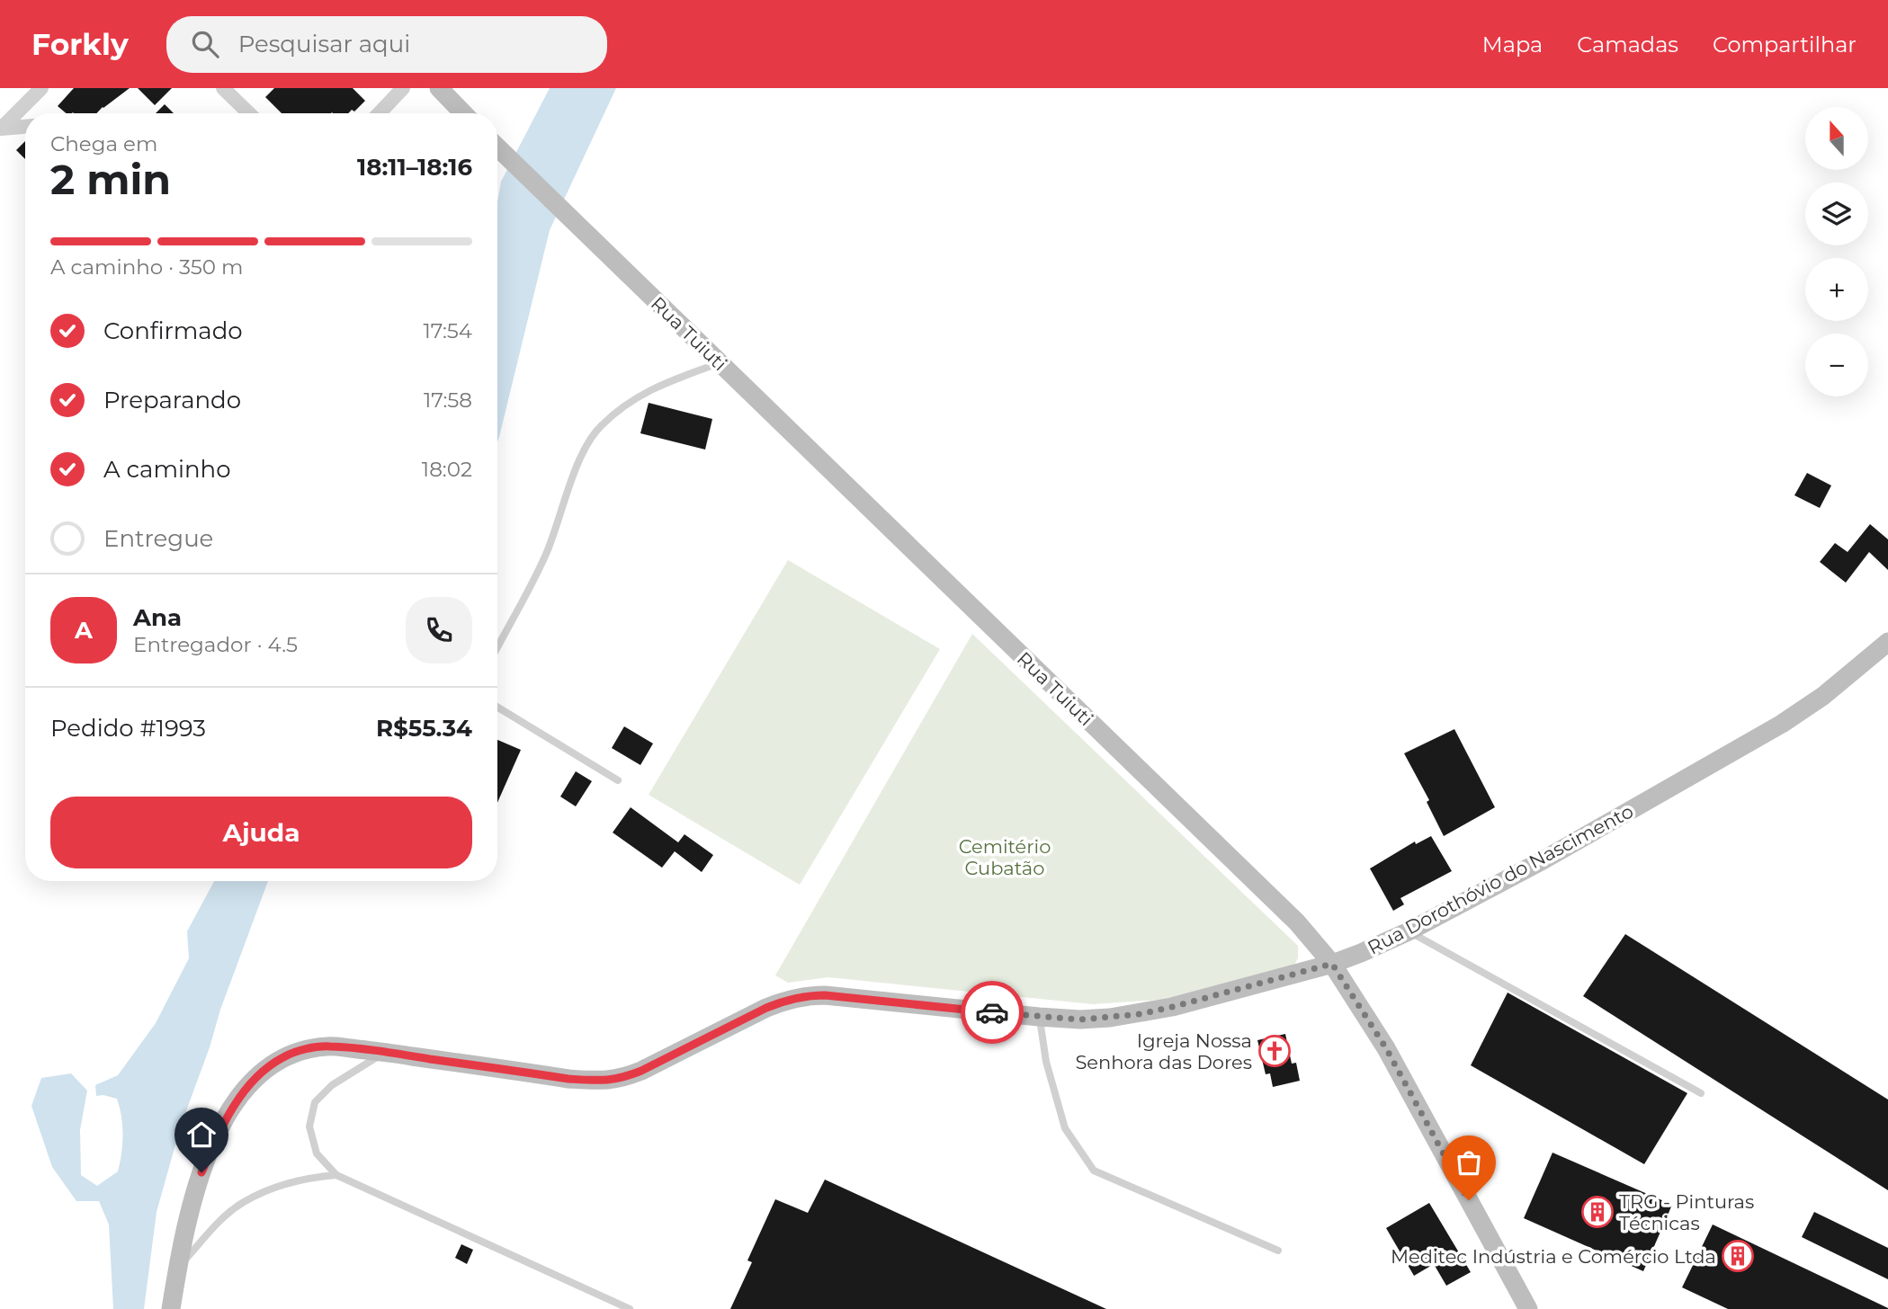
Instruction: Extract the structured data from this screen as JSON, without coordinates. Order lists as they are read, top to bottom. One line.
{"streets":{"street":["Rua Tuiuti","Rua Dorothóvio do Nascimento"]},"crossings":[["Rua Tuiuti","Rua Dorothóvio do Nascimento"]],"parks":["Cemitério Cubatão"],"places":{"church":["Igreja Nossa Senhora das Dores"],"building":["TRG - Pinturas Técnicas","Meditec Indústria e Comércio Ltda"]},"north":"top","page":{"header":"Forkly","search":"Pesquisar aqui","nav":["Mapa","Camadas","Compartilhar"],"map_buttons":["+","−"],"heading":["2 min","Chega em","18:11–18:16"],"panel":["Ana","Entregador · 4.5","Pedido #1993","R$55.34"],"bar":"A caminho · 350 m","list":[["Confirmado","17:54"],["Preparando","17:58"],["A caminho","18:02"],"Entregue"],"round":"A","buttons":"Ajuda"}}
